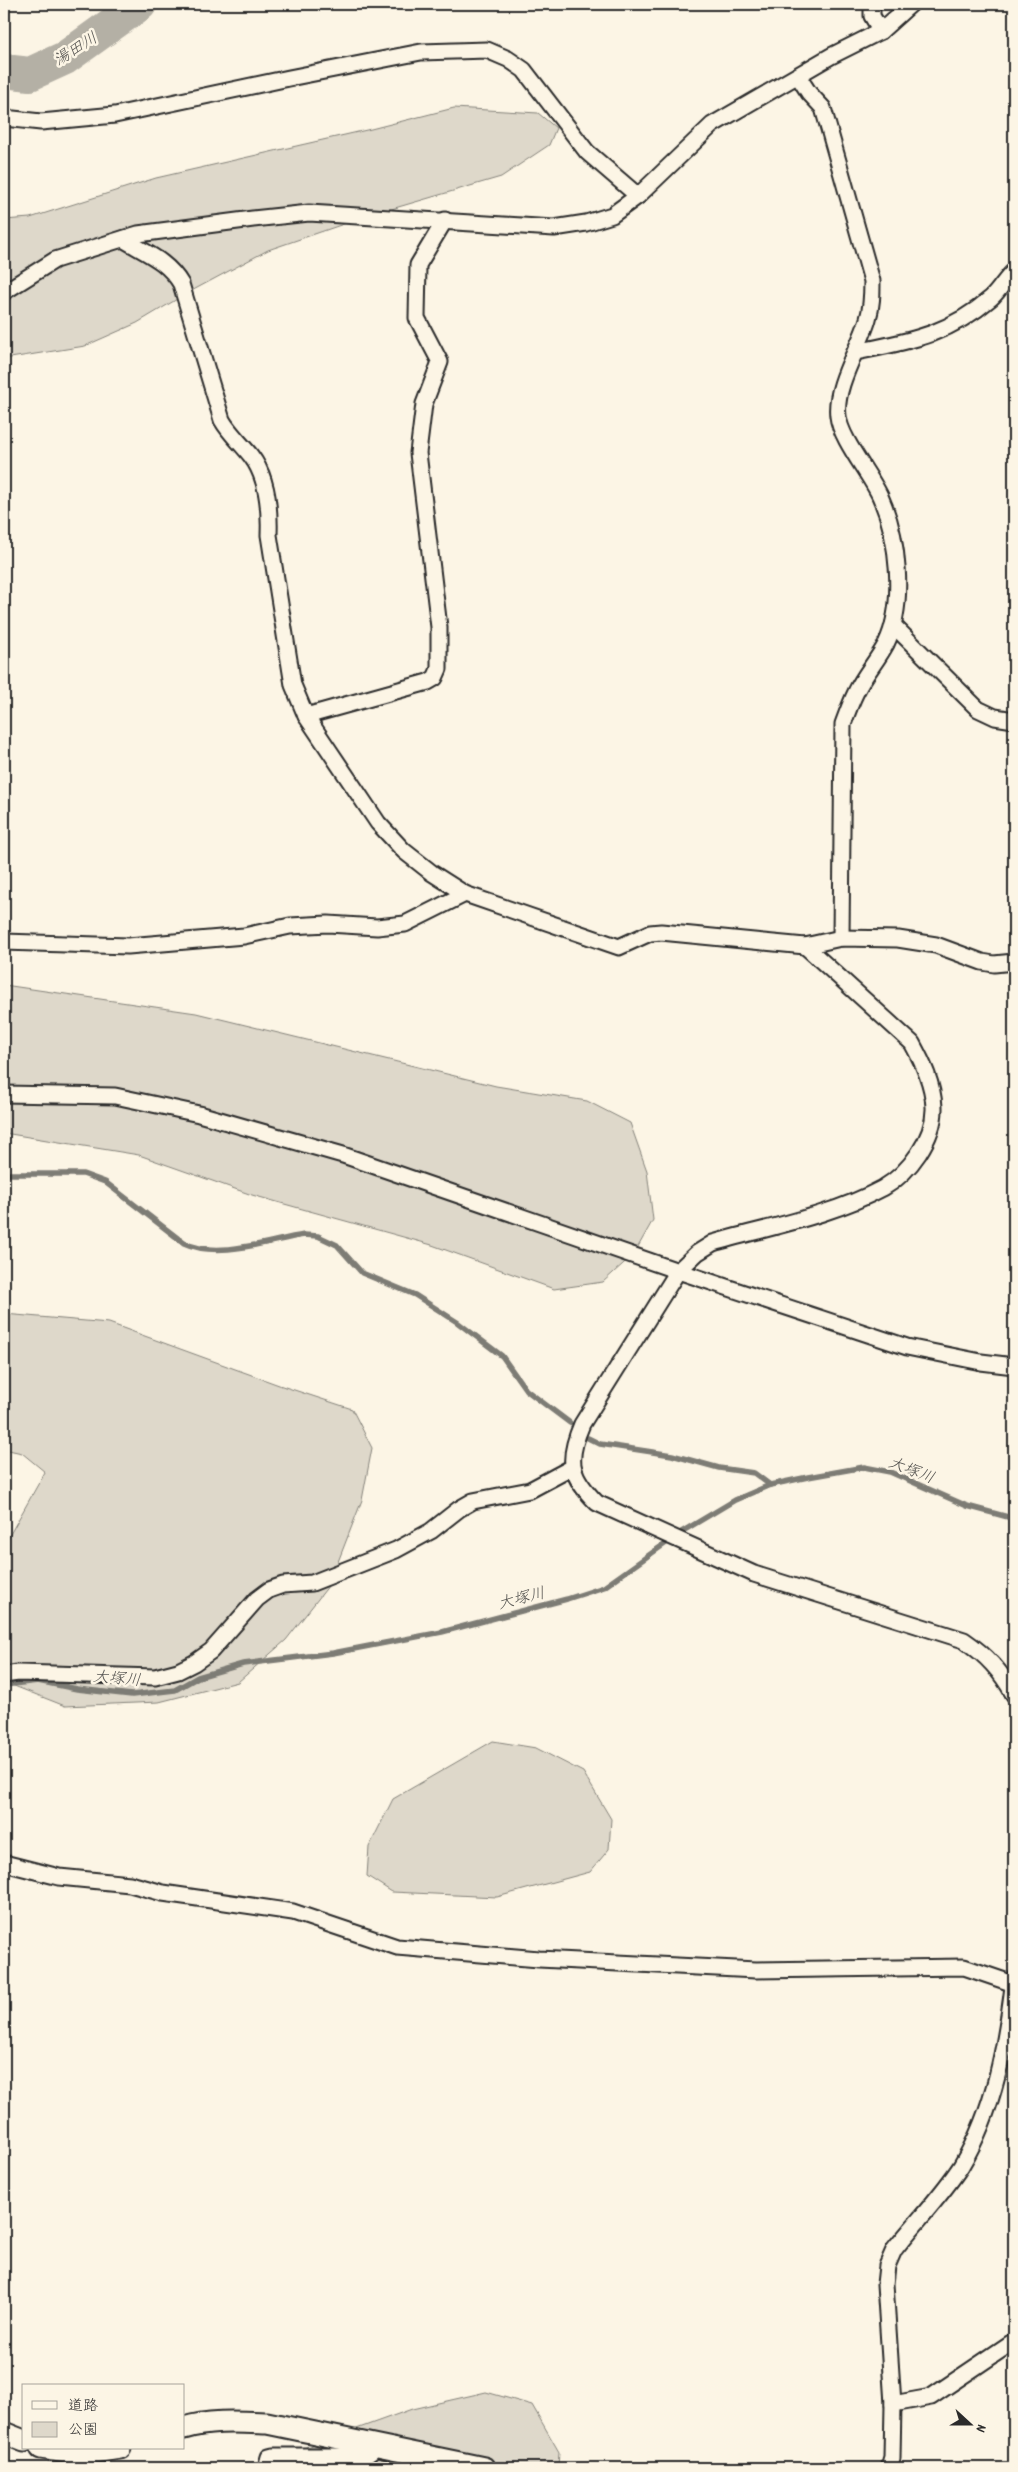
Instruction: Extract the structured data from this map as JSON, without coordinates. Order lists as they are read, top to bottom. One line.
{"water":["湯田川","大塚川"],"legend":["道路","公園"],"north":"right"}
